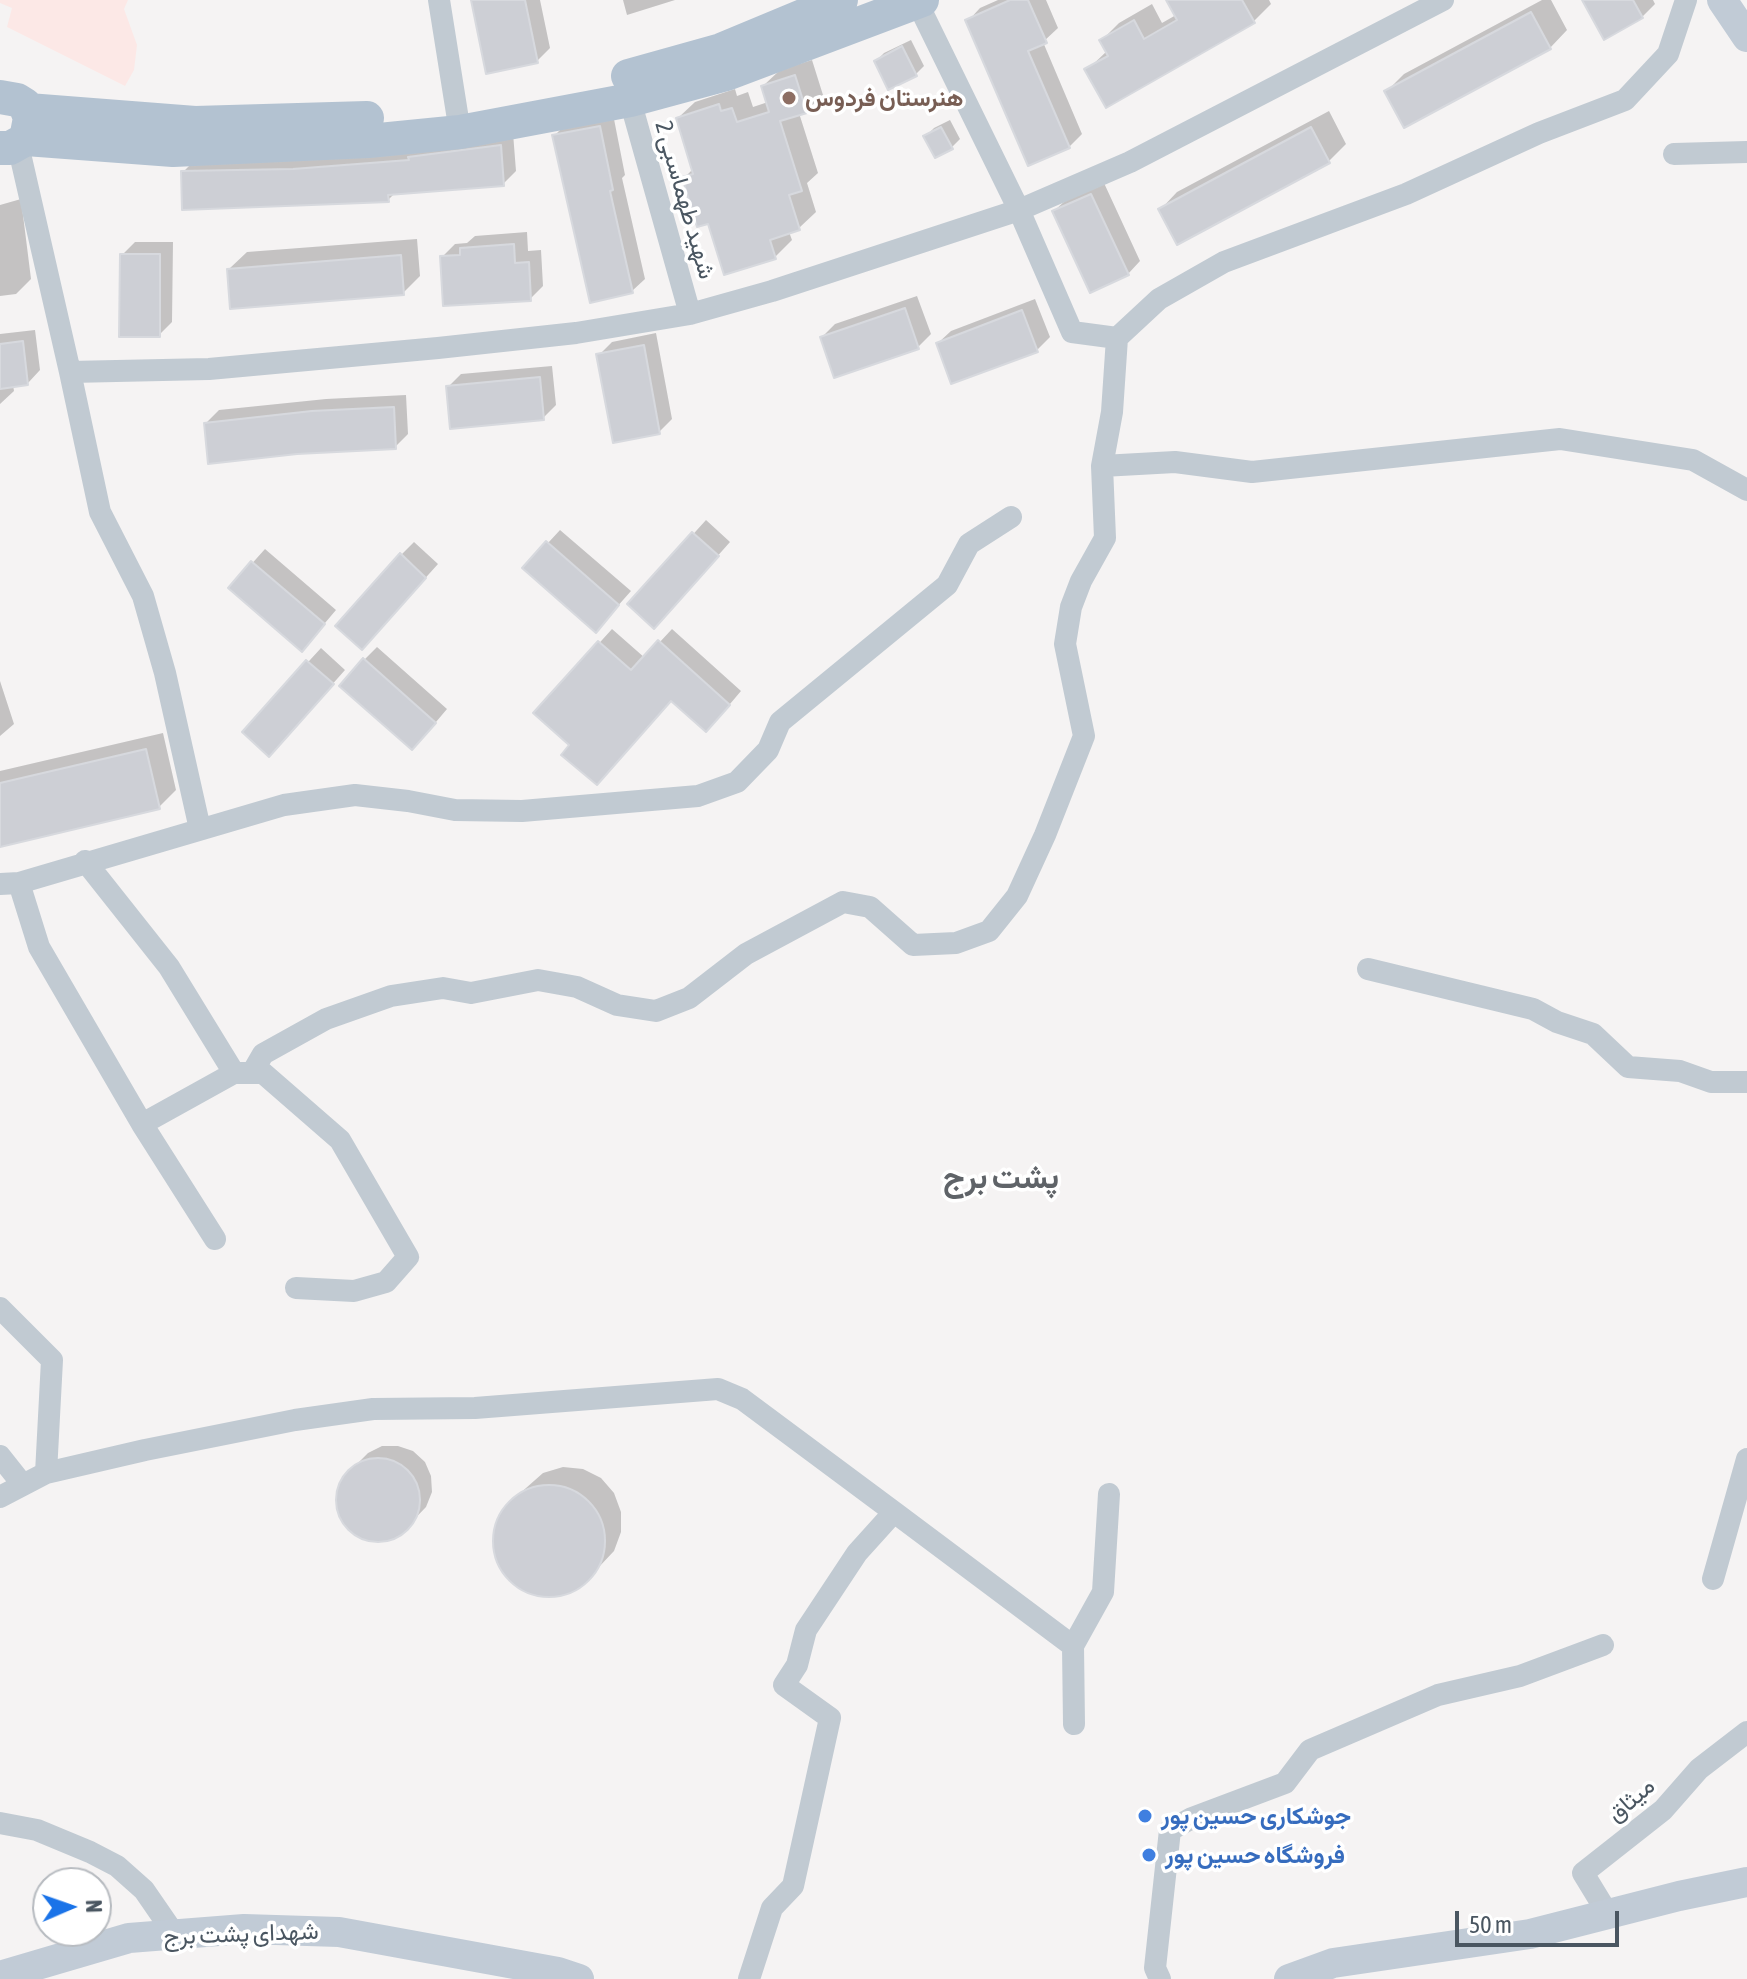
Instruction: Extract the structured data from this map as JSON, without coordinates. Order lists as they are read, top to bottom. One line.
{"streets":{"street":["شهید طهماسبی 2","میثاق","شهدای پشت برج"]},"districts":["پشت برج"],"places":["هنرستان فردوس","جوشکاری حسین پور","فروشگاه حسین پور"],"scale_bar":"50 m","north":"right"}
